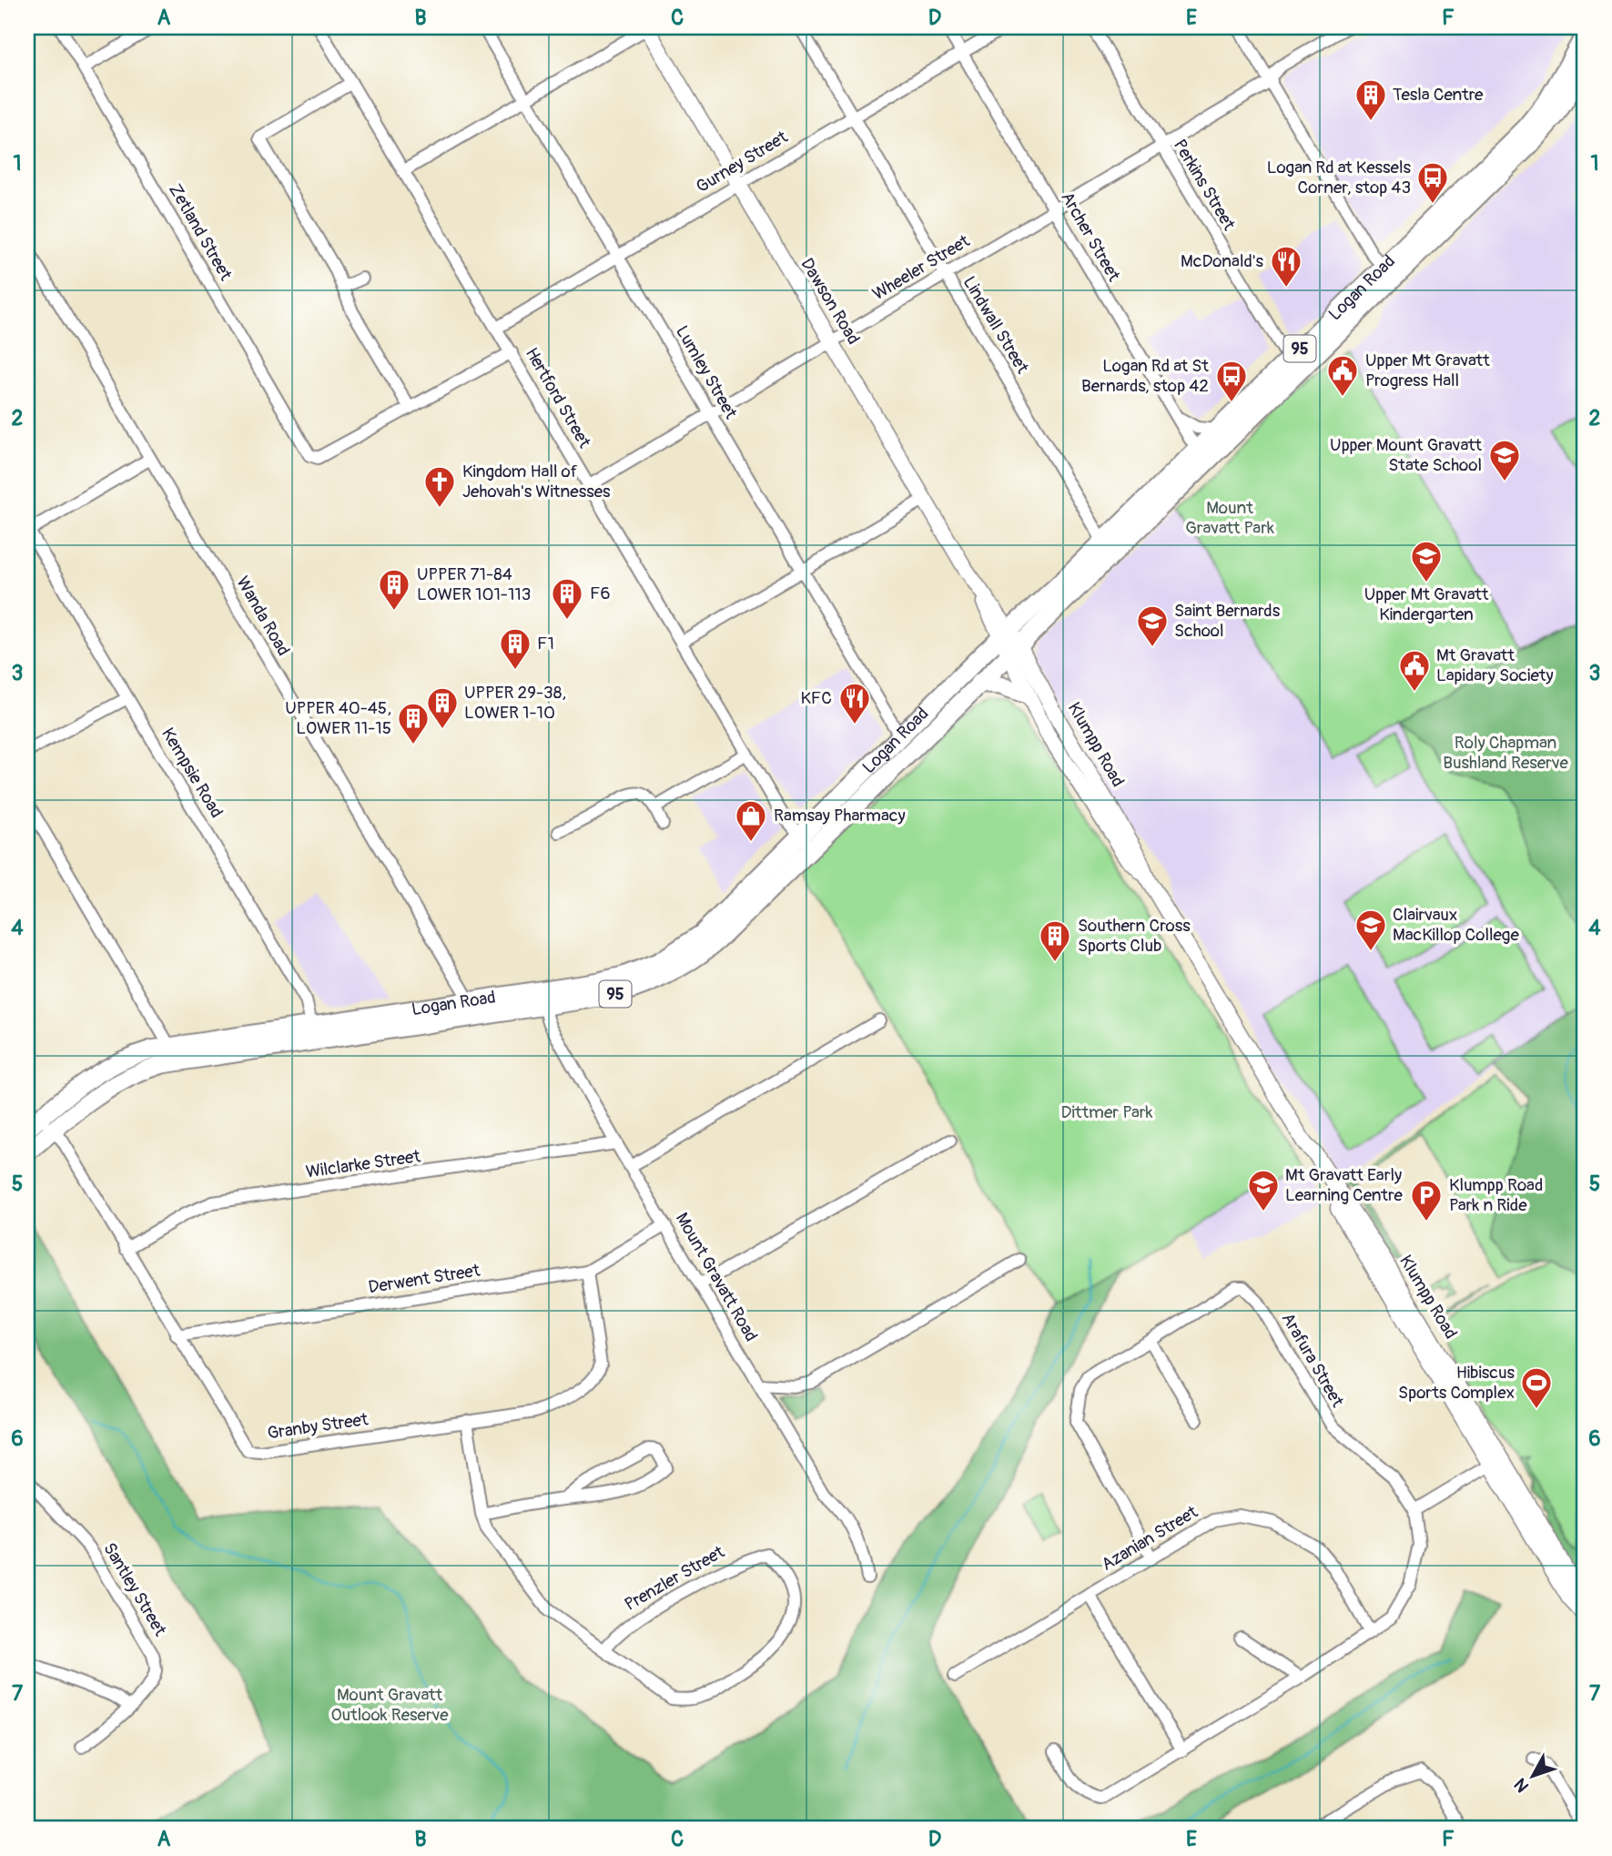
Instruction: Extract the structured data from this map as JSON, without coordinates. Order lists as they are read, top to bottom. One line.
{"streets":{"main road":["Logan Road","Dawson Road","95","Klumpp Road"],"street":["Gurney Street","Perkins Street","Zetland Street","Archer Street","Wheeler Street","Lindwall Street","Lumley Street","Hertford Street","Wanda Road","Kempsie Road","Wilclarke Street","Mount Gravatt Road","Derwent Street","Arafura Street","Granby Street","Azanian Street","Prenzler Street","Santley Street"]},"crossings":[["Gurney Street","Archer Street"],["Gurney Street","Dawson Road"],["Gurney Street","Lindwall Street"],["Gurney Street","Lumley Street"],["Gurney Street","Hertford Street"],["Perkins Street","Wheeler Street"],["Perkins Street","Logan Road"],["Archer Street","Wheeler Street"],["Archer Street","Logan Road"],["Wheeler Street","Dawson Road"],["Wheeler Street","Lindwall Street"],["Wheeler Street","Lumley Street"],["Wheeler Street","Hertford Street"],["Logan Road","Dawson Road"],["Logan Road","Lindwall Street"],["Logan Road","Lumley Street"],["Logan Road","Hertford Street"],["Logan Road","Wanda Road"],["Logan Road","Klumpp Road"],["Logan Road","Kempsie Road"],["Logan Road","Mount Gravatt Road"],["Logan Road","Granby Street"],["Dawson Road","Klumpp Road"],["Wilclarke Street","Mount Gravatt Road"],["Wilclarke Street","Granby Street"],["Mount Gravatt Road","Derwent Street"],["Derwent Street","Granby Street"],["Arafura Street","Azanian Street"],["Granby Street","Prenzler Street"]],"parks":["Mount Gravatt Park","Roly Chapman Bushland Reserve","Dittmer Park","Mount Gravatt Outlook Reserve"],"places":{"building":["Tesla Centre","UPPER 71-84 LOWER 101-113","F6","F1","UPPER 29-38, LOWER 1-10","UPPER 40-45, LOWER 11-15","Southern Cross Sports Club"],"bus stop":["Logan Rd at Kessels Corner, stop 43","Logan Rd at St Bernards, stop 42"],"restaurant":["McDonald's","KFC"],"public building":["Upper Mt Gravatt Progress Hall","Mt Gravatt Lapidary Society"],"school or university":["Upper Mount Gravatt State School","Upper Mt Gravatt Kindergarten","Saint Bernards School","Clairvaux MacKillop College","Mt Gravatt Early Learning Centre"],"church":["Kingdom Hall of Jehovah's Witnesses"],"shop":["Ramsay Pharmacy"],"parking":["Klumpp Road Park n Ride"],"sports":["Hibiscus Sports Complex"]},"north":"bottom left","grid":{"columns":["A","B","C","D","E","F"],"rows":["1","2","3","4","5","6","7"]}}
